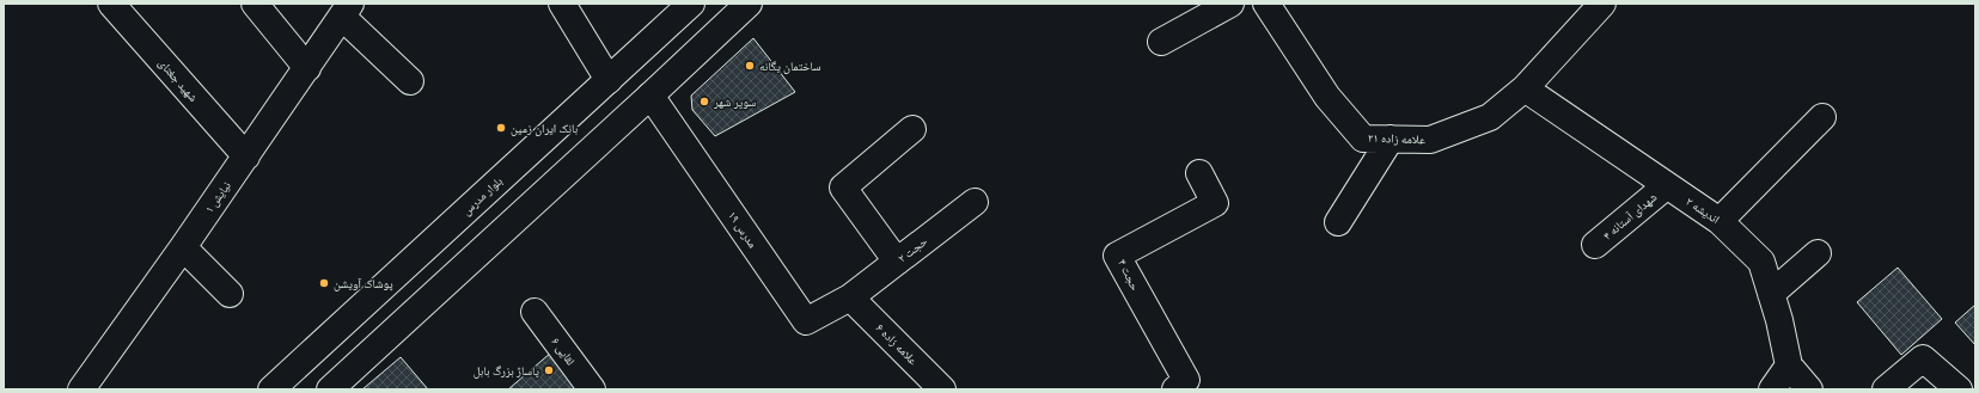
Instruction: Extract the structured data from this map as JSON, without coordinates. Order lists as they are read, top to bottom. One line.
{"streets":{"street":["شهید جغتای","علامه زاده ۲۱","بلوار مدرس","نیایش ۱","اندیشه ۲","شهدای آستانه ۴","مدرس ۱۹","حجت ۲","حجت ۴","علامه زاده ۶","لقایی ۶"]},"crossings":[["شهید جغتای","نیایش ۱"],["علامه زاده ۲۱","اندیشه ۲"],["اندیشه ۲","شهدای آستانه ۴"],["مدرس ۱۹","حجت ۲"],["مدرس ۱۹","علامه زاده ۶"],["حجت ۲","علامه زاده ۶"]],"places":["ساختمان یگانه","سوپر شهر","بانک ایران زمین","پوشاک آویشن","پاساژ بزرگ بابل"]}
